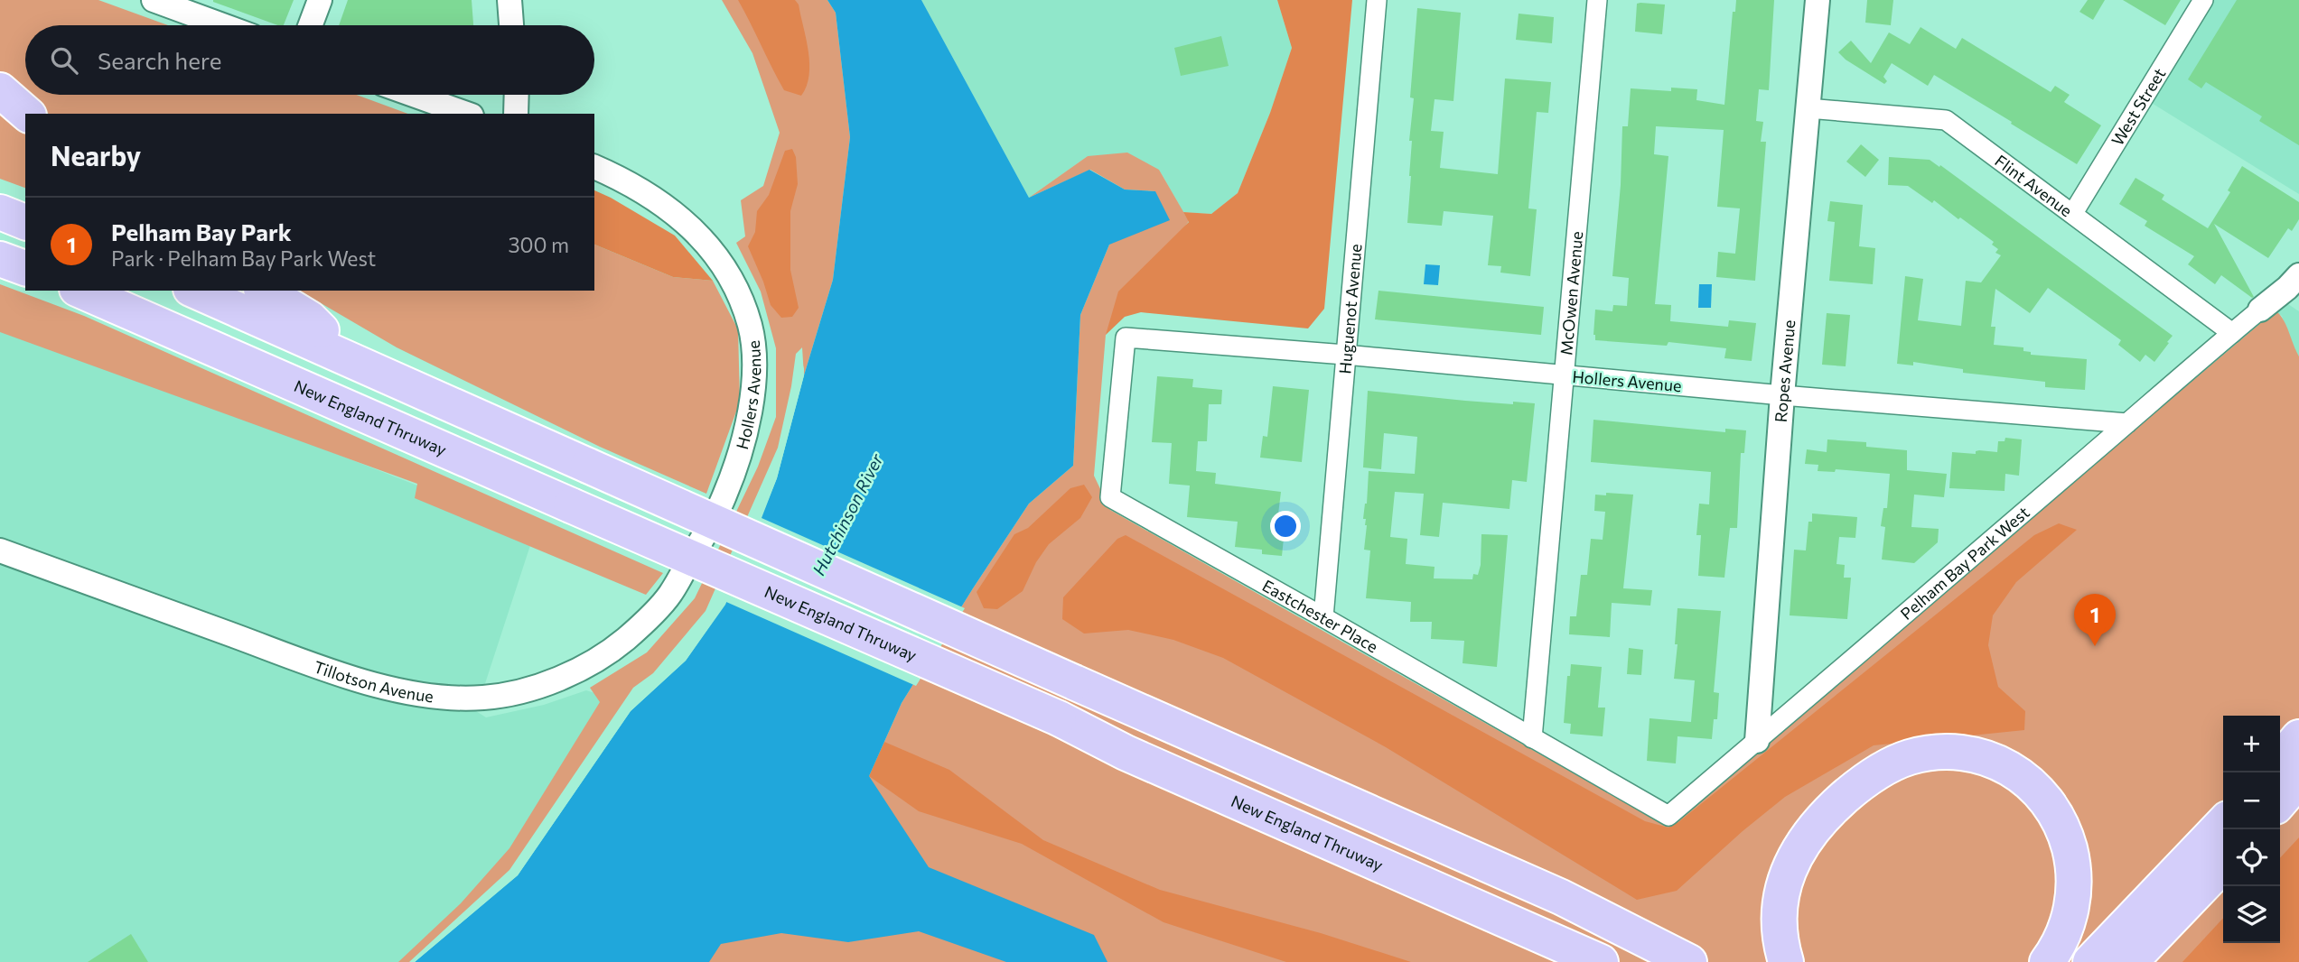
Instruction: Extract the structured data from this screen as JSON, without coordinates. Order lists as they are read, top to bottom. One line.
{"streets":{"highway":["New England Thruway"],"street":["West Street","Flint Avenue","McOwen Avenue","Huguenot Avenue","Ropes Avenue","Hollers Avenue","Pelham Bay Park West","Eastchester Place","Tillotson Avenue"]},"crossings":[["West Street","Flint Avenue"],["Flint Avenue","Ropes Avenue"],["Flint Avenue","Pelham Bay Park West"],["McOwen Avenue","Hollers Avenue"],["McOwen Avenue","Eastchester Place"],["Huguenot Avenue","Hollers Avenue"],["Huguenot Avenue","Eastchester Place"],["Ropes Avenue","Hollers Avenue"],["Ropes Avenue","Pelham Bay Park West"],["Hollers Avenue","Pelham Bay Park West"],["Hollers Avenue","Eastchester Place"],["Hollers Avenue","Tillotson Avenue"],["Pelham Bay Park West","Eastchester Place"]],"water":["Hutchinson River"],"page":{"search":"Search here","heading":"Nearby","list":[{"mark":"1","name":"Pelham Bay Park","note":"Park · Pelham Bay Park West","value":"300 m"}],"pins":"1","map_buttons":["+","−"]}}
